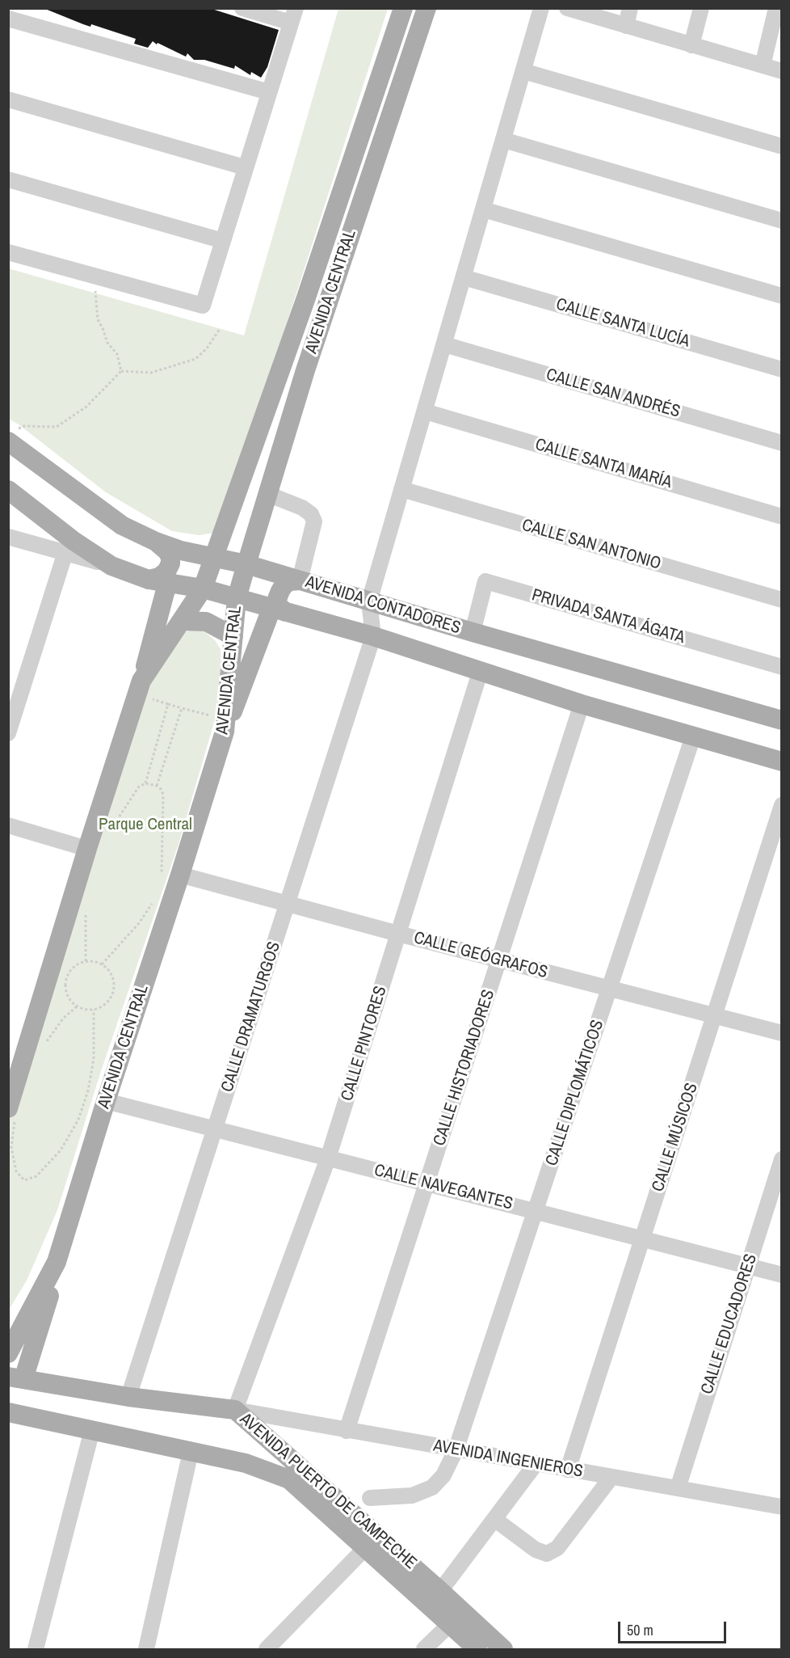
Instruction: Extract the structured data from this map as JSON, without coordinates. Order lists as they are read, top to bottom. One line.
{"streets":{"main road":["AVENIDA CENTRAL","AVENIDA CONTADORES","AVENIDA PUERTO DE CAMPECHE"],"street":["CALLE SANTA LUCÍA","CALLE SAN ANDRÉS","CALLE SANTA MARÍA","CALLE SAN ANTONIO","PRIVADA SANTA ÁGATA","CALLE GEÓGRAFOS","CALLE DRAMATURGOS","CALLE PINTORES","CALLE HISTORIADORES","CALLE DIPLOMÁTICOS","CALLE MÚSICOS","CALLE NAVEGANTES","CALLE EDUCADORES","AVENIDA INGENIEROS"]},"crossings":[["AVENIDA CENTRAL","AVENIDA CONTADORES"],["AVENIDA CENTRAL","CALLE GEÓGRAFOS"],["AVENIDA CENTRAL","CALLE NAVEGANTES"],["AVENIDA CONTADORES","PRIVADA SANTA ÁGATA"],["AVENIDA CONTADORES","CALLE DRAMATURGOS"],["AVENIDA CONTADORES","CALLE PINTORES"],["AVENIDA CONTADORES","CALLE HISTORIADORES"],["AVENIDA CONTADORES","CALLE DIPLOMÁTICOS"],["CALLE GEÓGRAFOS","CALLE DRAMATURGOS"],["CALLE GEÓGRAFOS","CALLE PINTORES"],["CALLE GEÓGRAFOS","CALLE HISTORIADORES"],["CALLE GEÓGRAFOS","CALLE DIPLOMÁTICOS"],["CALLE GEÓGRAFOS","CALLE MÚSICOS"],["CALLE DRAMATURGOS","CALLE NAVEGANTES"],["CALLE DRAMATURGOS","AVENIDA PUERTO DE CAMPECHE"],["CALLE PINTORES","CALLE NAVEGANTES"],["CALLE PINTORES","AVENIDA INGENIEROS"],["CALLE PINTORES","AVENIDA PUERTO DE CAMPECHE"],["CALLE HISTORIADORES","CALLE NAVEGANTES"],["CALLE HISTORIADORES","AVENIDA INGENIEROS"],["CALLE DIPLOMÁTICOS","CALLE NAVEGANTES"],["CALLE DIPLOMÁTICOS","AVENIDA INGENIEROS"],["CALLE MÚSICOS","CALLE NAVEGANTES"],["CALLE MÚSICOS","AVENIDA INGENIEROS"],["CALLE NAVEGANTES","CALLE EDUCADORES"],["CALLE EDUCADORES","AVENIDA INGENIEROS"],["AVENIDA INGENIEROS","AVENIDA PUERTO DE CAMPECHE"]],"parks":["Parque Central"],"scale_bar":"50 m"}
